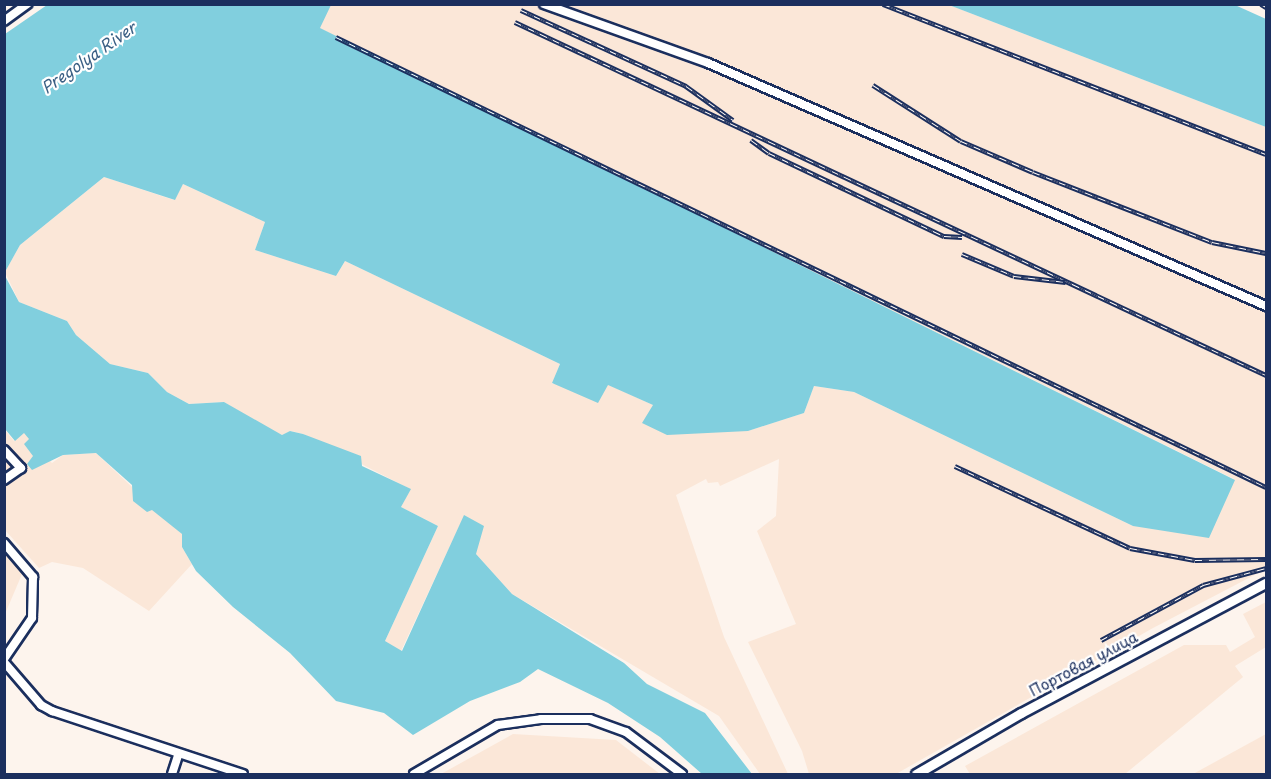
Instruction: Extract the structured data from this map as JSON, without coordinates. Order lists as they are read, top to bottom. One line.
{"streets":{"main road":["Портовая улица"]},"water":["Pregolya River"]}
